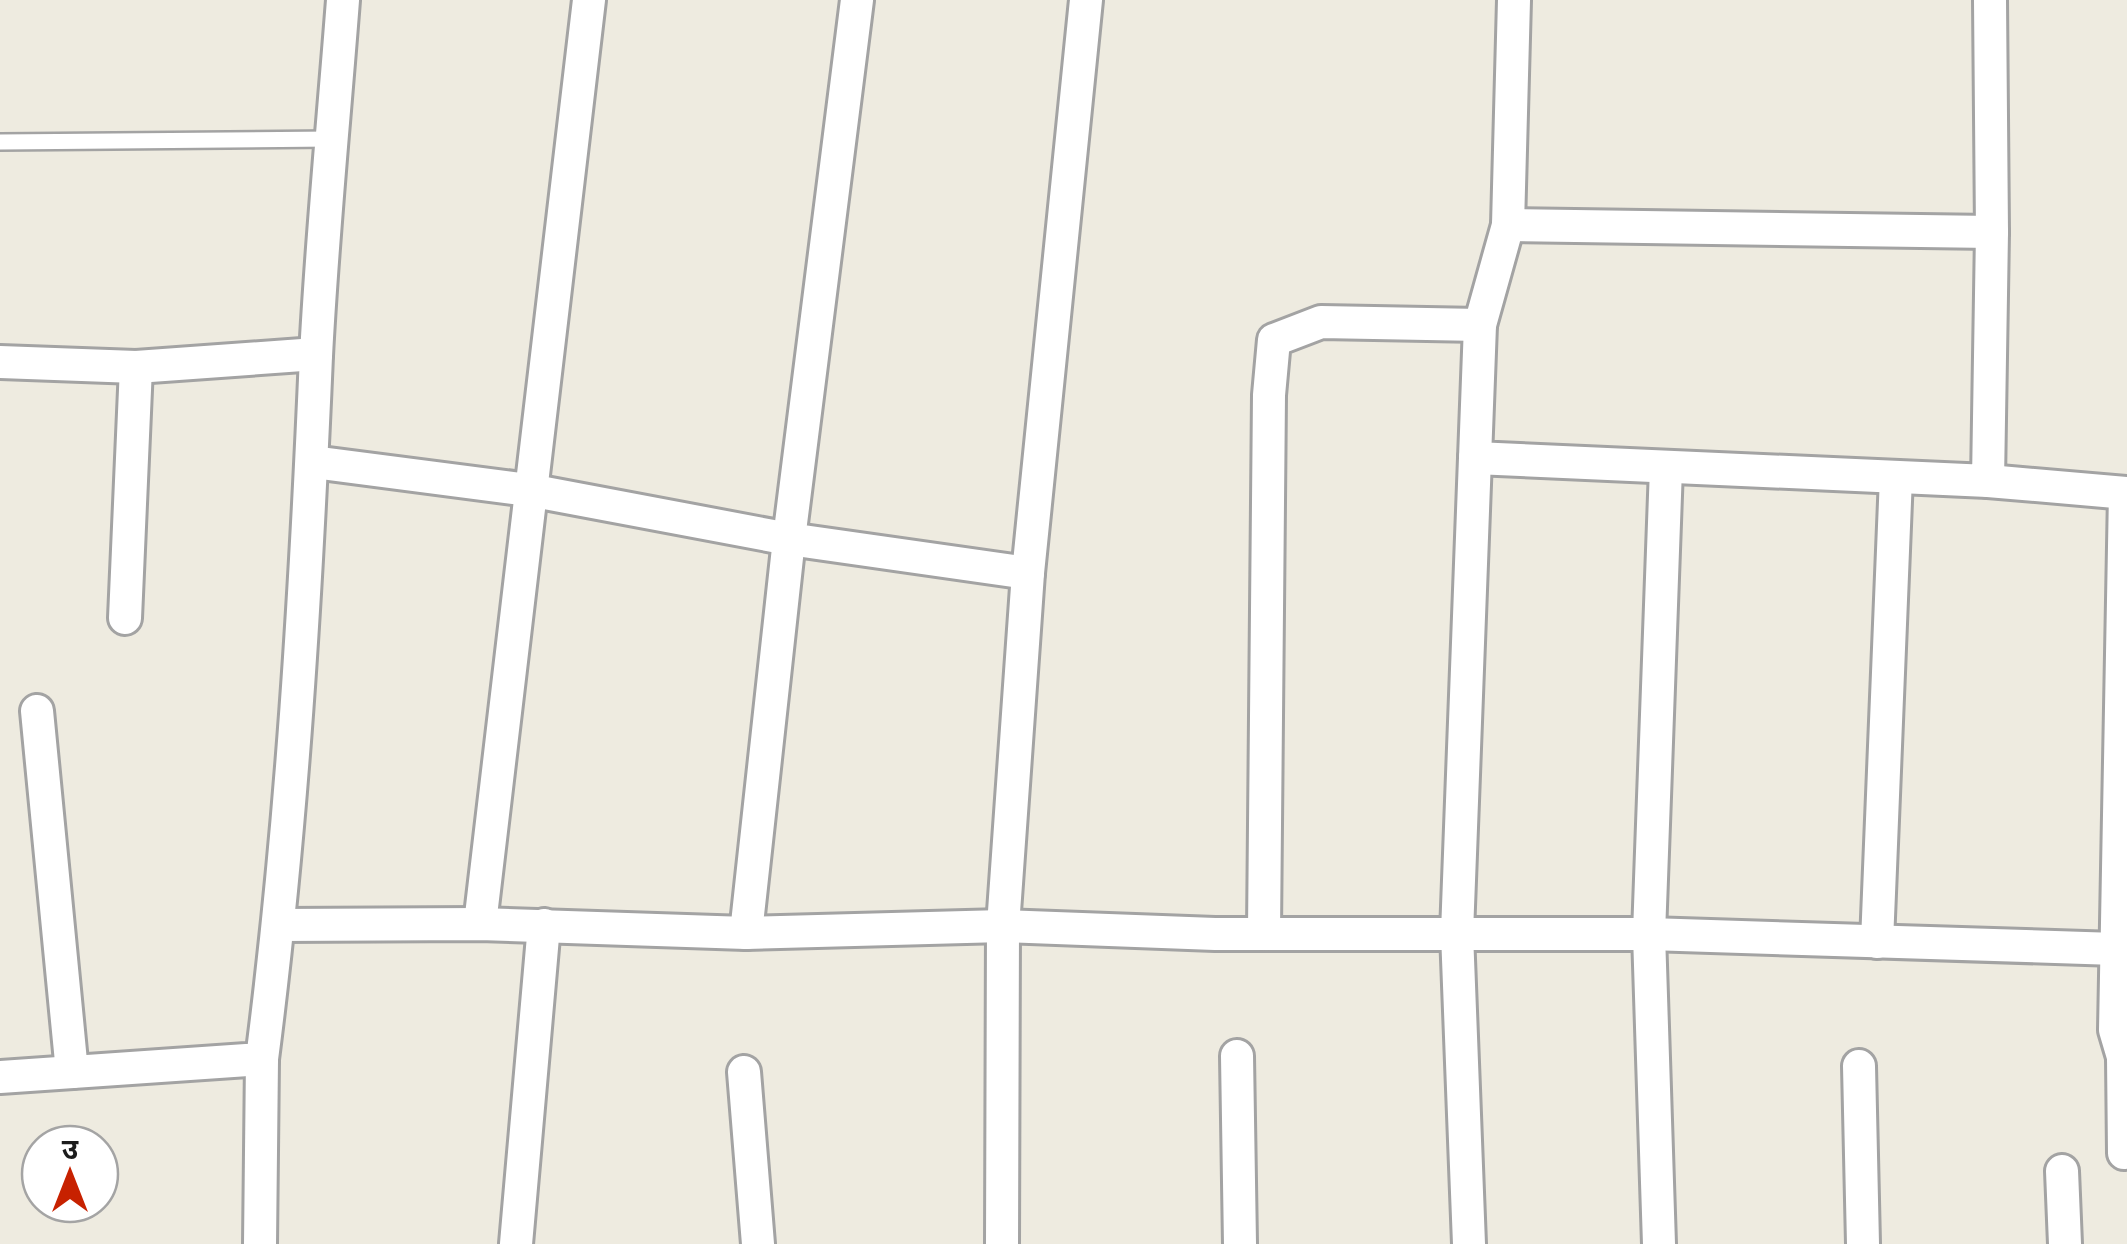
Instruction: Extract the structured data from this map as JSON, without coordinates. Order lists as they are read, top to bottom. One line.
{"north":"top"}
